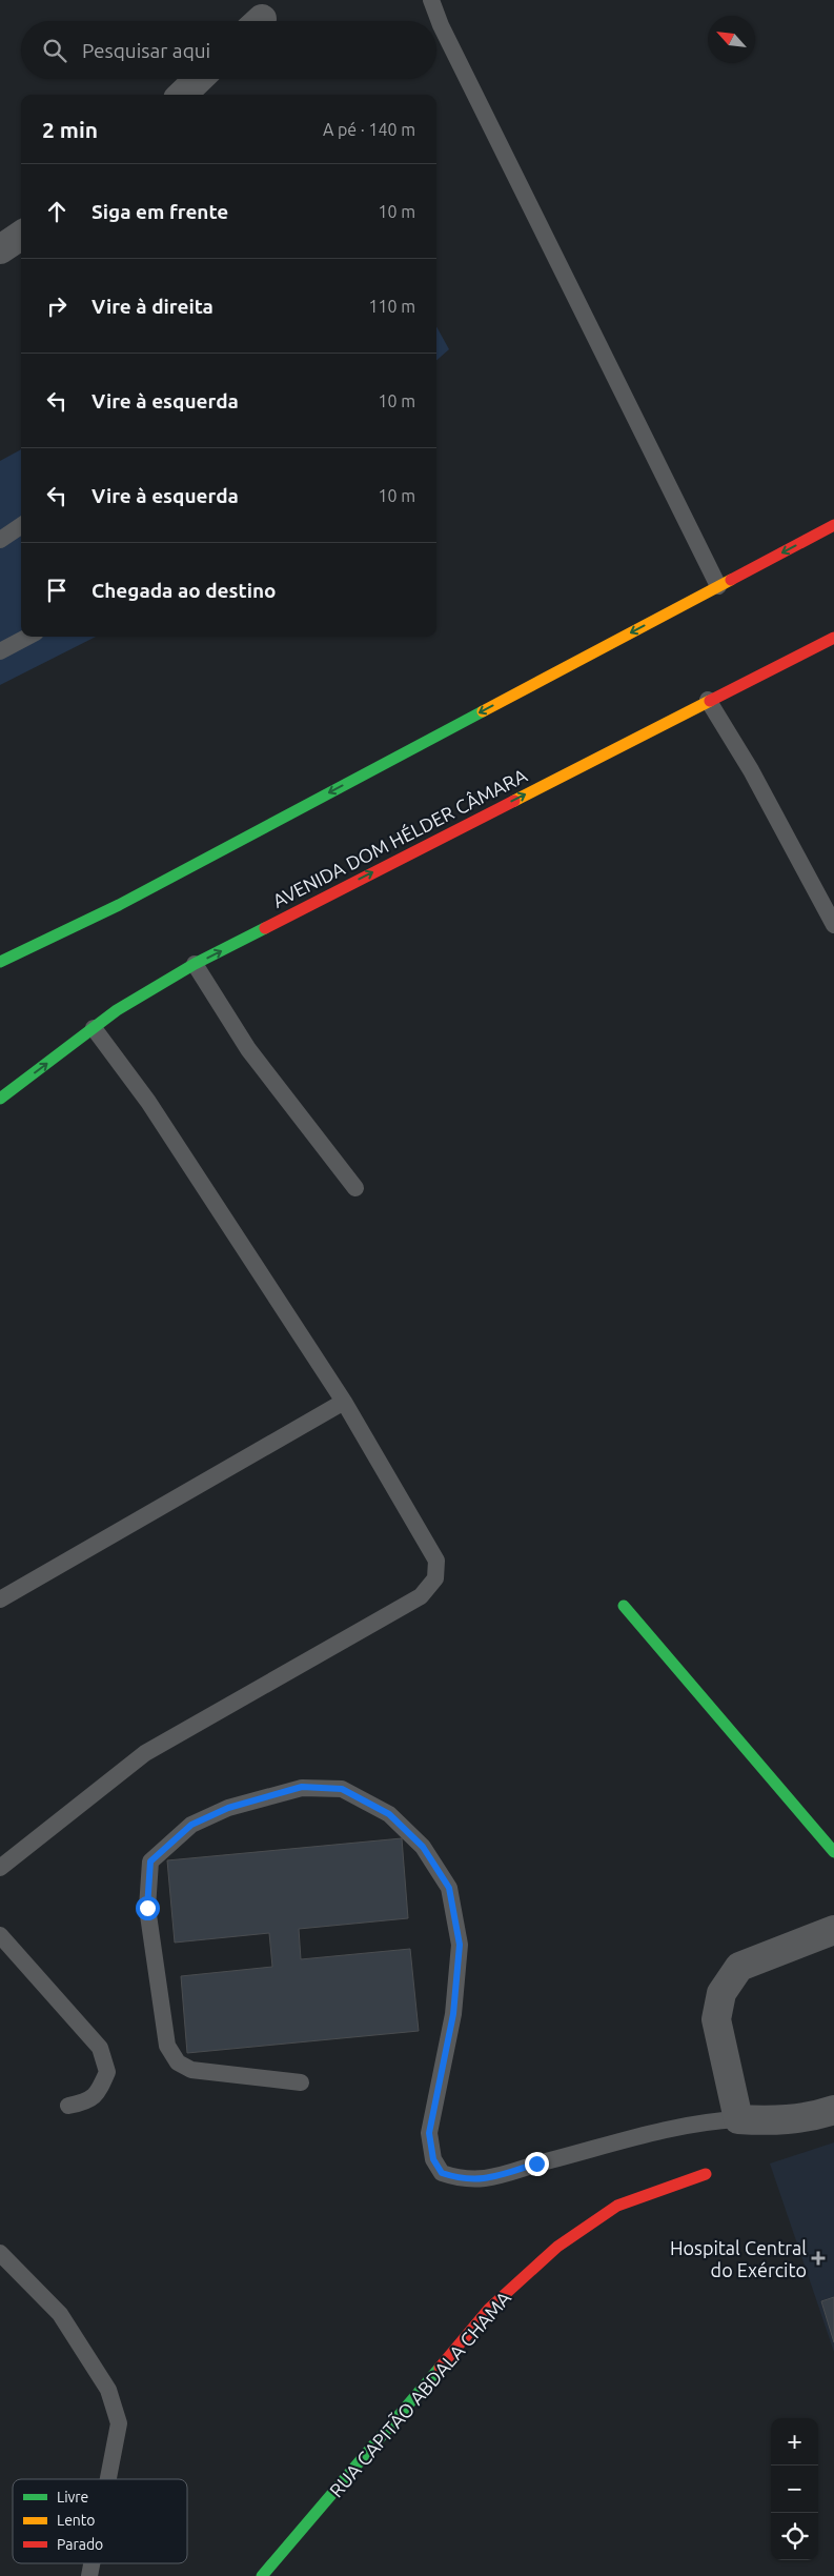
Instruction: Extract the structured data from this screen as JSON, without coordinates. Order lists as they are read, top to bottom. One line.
{"streets":{"main road":["AVENIDA DOM HÉLDER CÂMARA","RUA CAPITÃO ABDALA CHAMA"]},"places":{"health":["Hospital Central do Exército"]},"legend":["Livre","Lento","Parado"],"north":"top left","page":{"search":"Pesquisar aqui","heading":["2 min","A pé · 140 m"],"list":[["Siga em frente","10 m"],["Vire à direita","110 m"],["Vire à esquerda","10 m"],["Vire à esquerda","10 m"],"Chegada ao destino"],"map_buttons":["+","−"]}}
